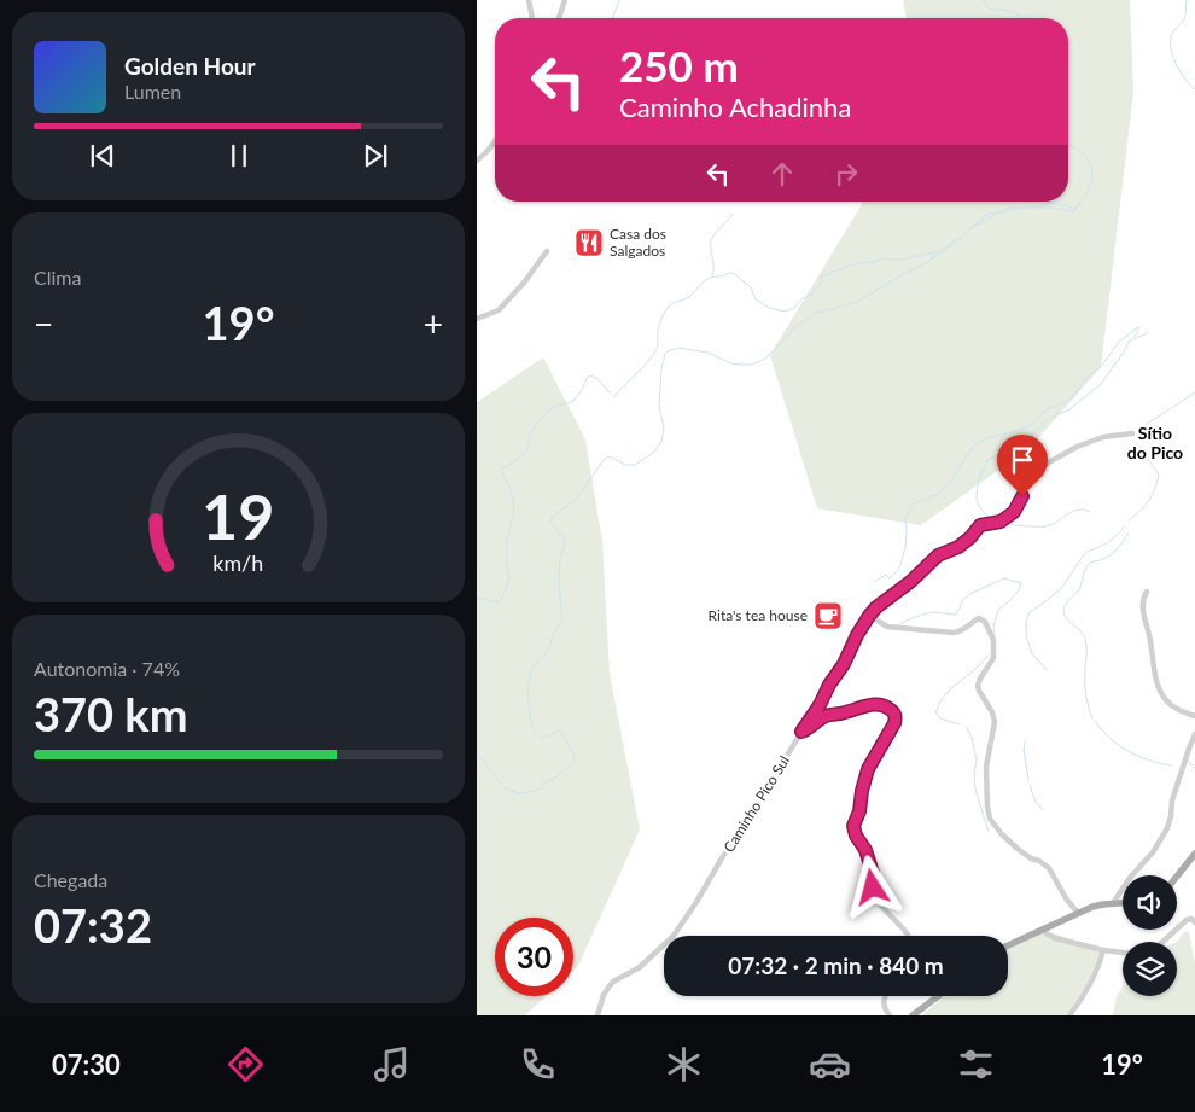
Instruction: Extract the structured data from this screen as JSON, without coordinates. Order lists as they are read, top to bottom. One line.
{"streets":{"street":["Caminho Pico Sul"]},"districts":["Sítio do Pico"],"places":{"restaurant":["Casa dos Salgados"],"cafe":["Rita's tea house"]},"page":{"turn":["250 m","Caminho Achadinha"],"song":["Golden Hour","Lumen"],"tile":["Clima",["Autonomia · 74%","370 km"],["Chegada","07:32"]],"heat":["−","19°","+"],"limit":"30","trip":"07:32 · 2 min · 840 m","tabs":["07:30","19°"],"gauge":["19","km/h"]}}
